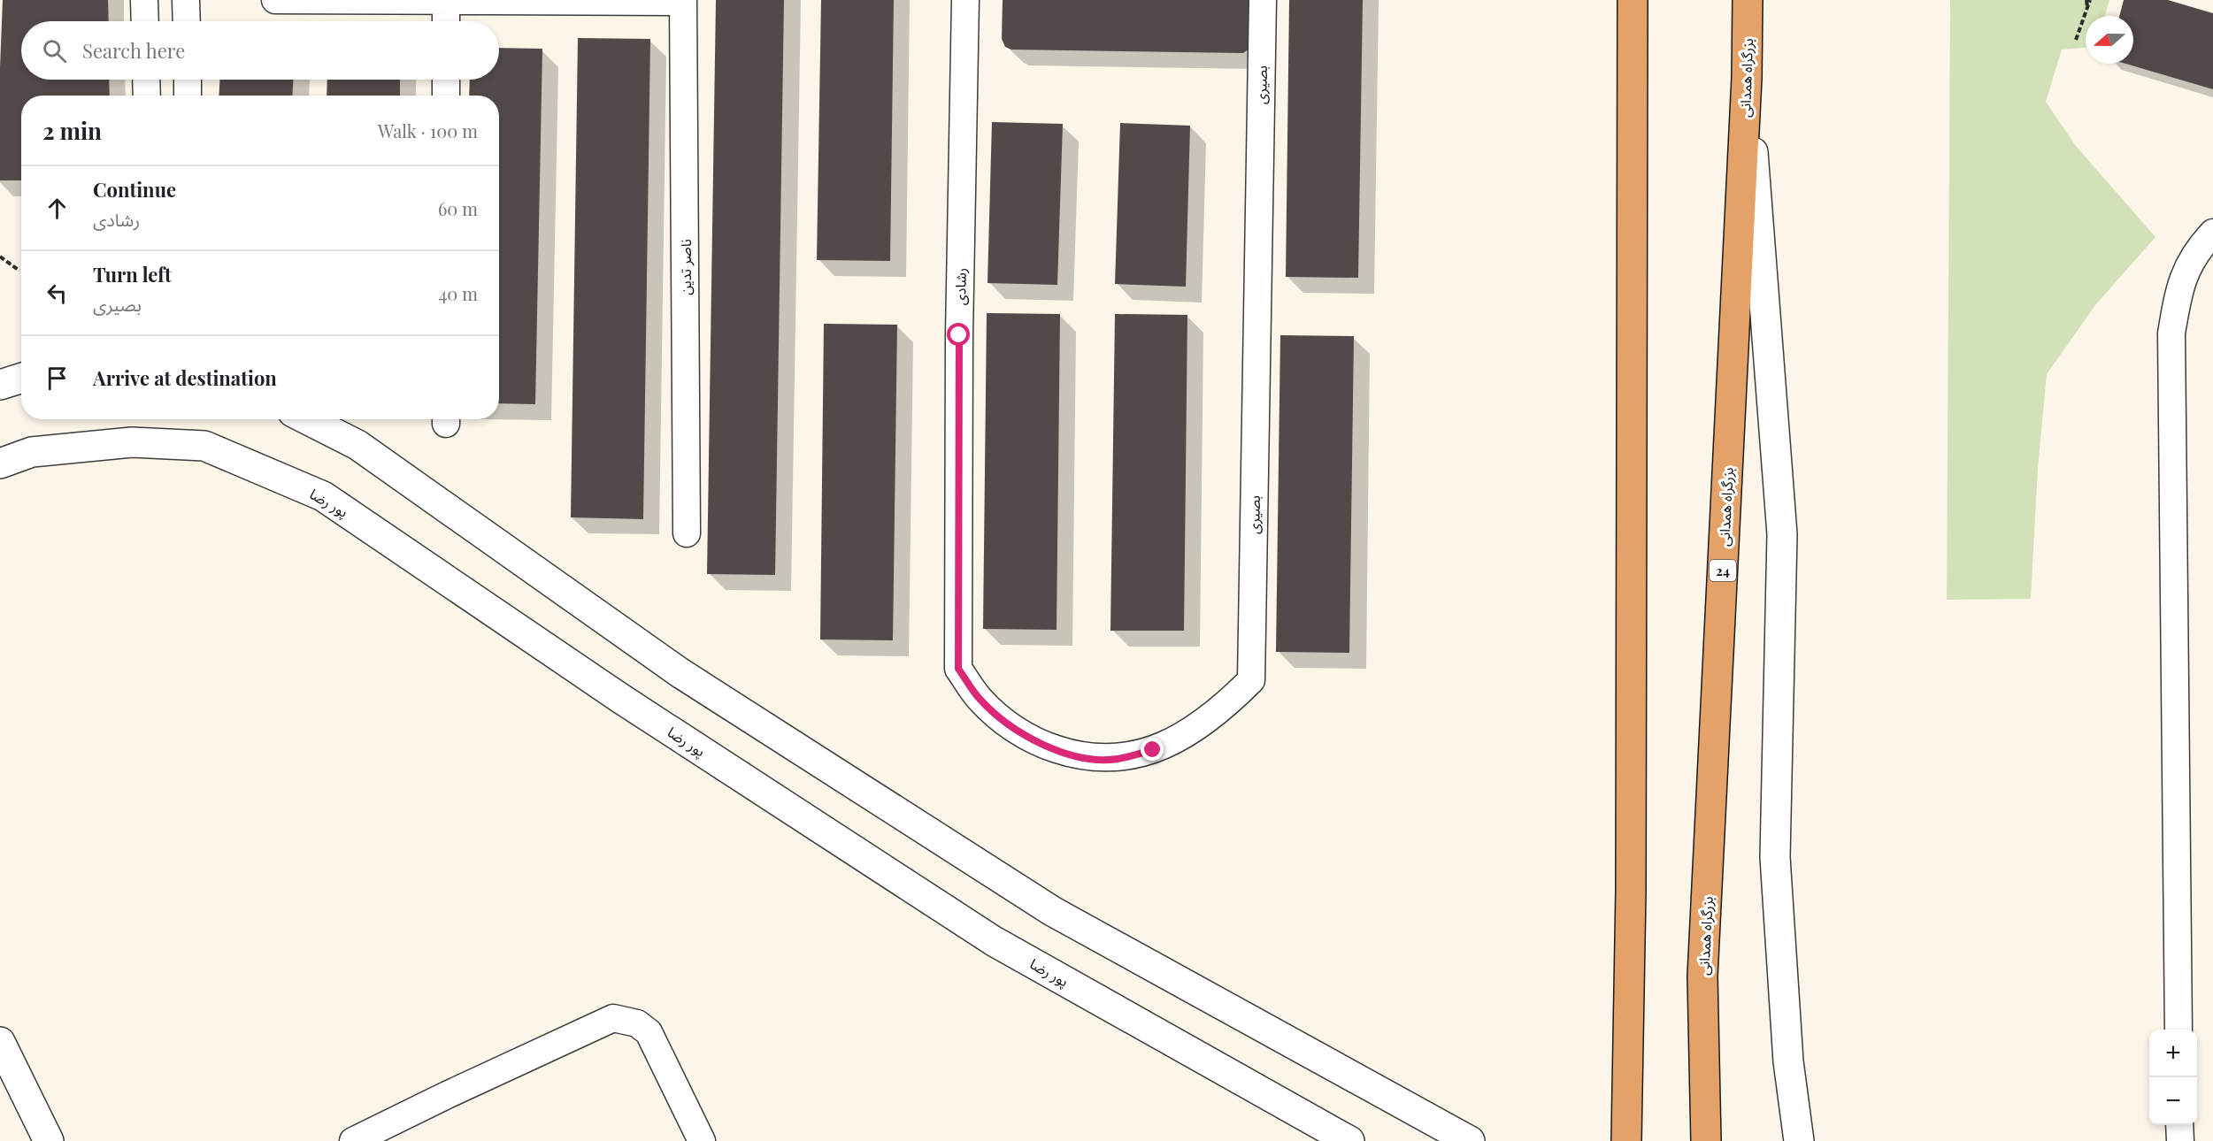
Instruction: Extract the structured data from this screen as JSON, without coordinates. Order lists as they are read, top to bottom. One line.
{"streets":{"highway":["بزرگراه همدانی","24"],"street":["بصیری","ناصر تدین","رشادی","پور رضا"]},"crossings":[["بصیری","رشادی"]],"north":"left","page":{"search":"Search here","heading":["2 min","Walk · 100 m"],"list":[["Continue","رشادی","60 m"],["Turn left","بصیری","40 m"],"Arrive at destination"],"map_buttons":["+","−"]}}
